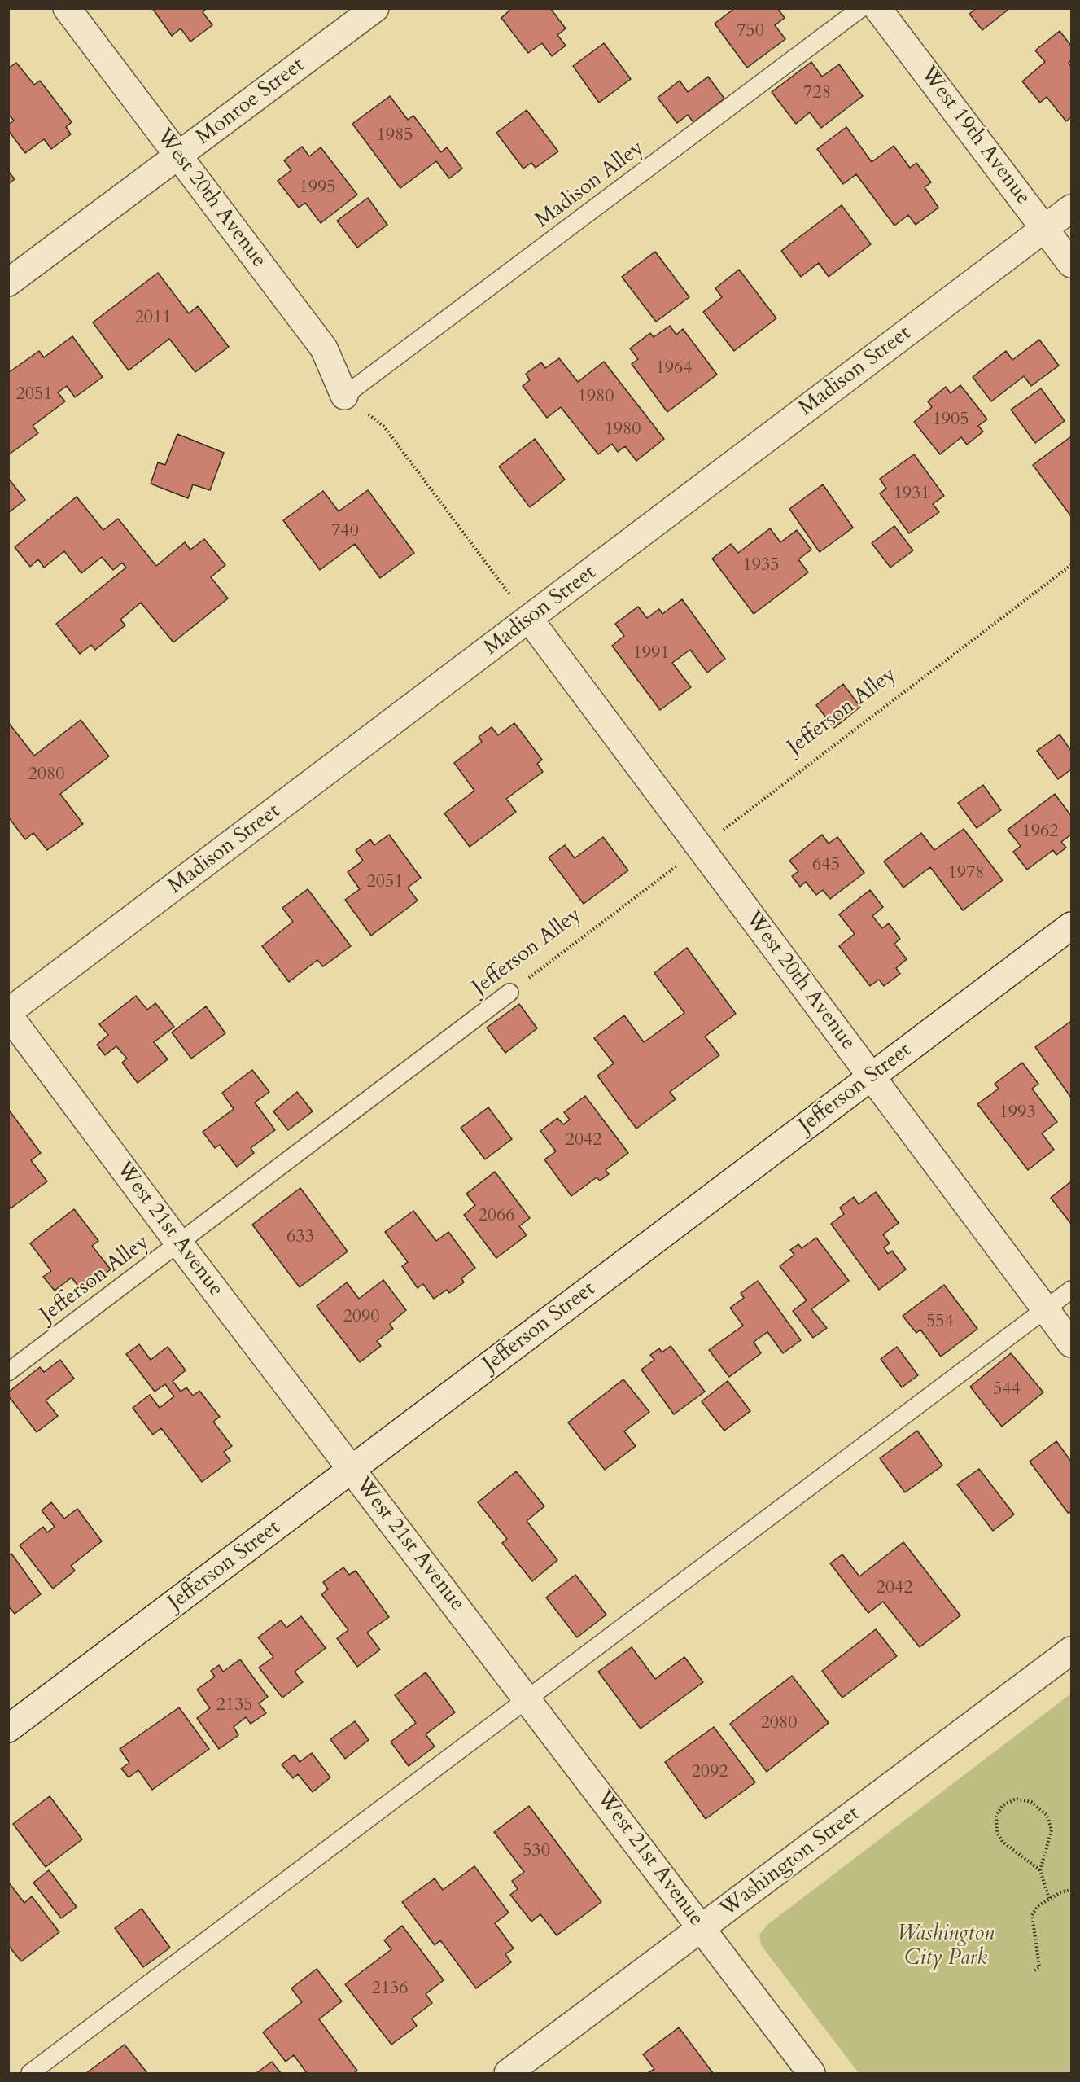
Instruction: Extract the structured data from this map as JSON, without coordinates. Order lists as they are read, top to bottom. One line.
{"streets":{"street":["Monroe Street","West 19th Avenue","West 20th Avenue","Madison Street","Jefferson Street","West 21st Avenue","Washington Street"],"lane":["Madison Alley","Jefferson Alley"]},"crossings":[["Monroe Street","West 20th Avenue"],["West 19th Avenue","Madison Street"],["Madison Alley","West 20th Avenue"],["West 20th Avenue","Madison Street"],["West 20th Avenue","Jefferson Alley"],["West 20th Avenue","Jefferson Street"],["Madison Street","West 21st Avenue"],["Jefferson Alley","West 21st Avenue"],["Jefferson Street","West 21st Avenue"],["West 21st Avenue","Washington Street"]],"parks":["Washington City Park"],"house_numbers":["750","728","1985","1995","2011","1964","2051","1980","1905","1980","1931","740","1935","1991","2080","1962","645","1978","2051","1993","2042","2066","633","2090","554","544","2042","2135","2080","2092","530","2136"]}
